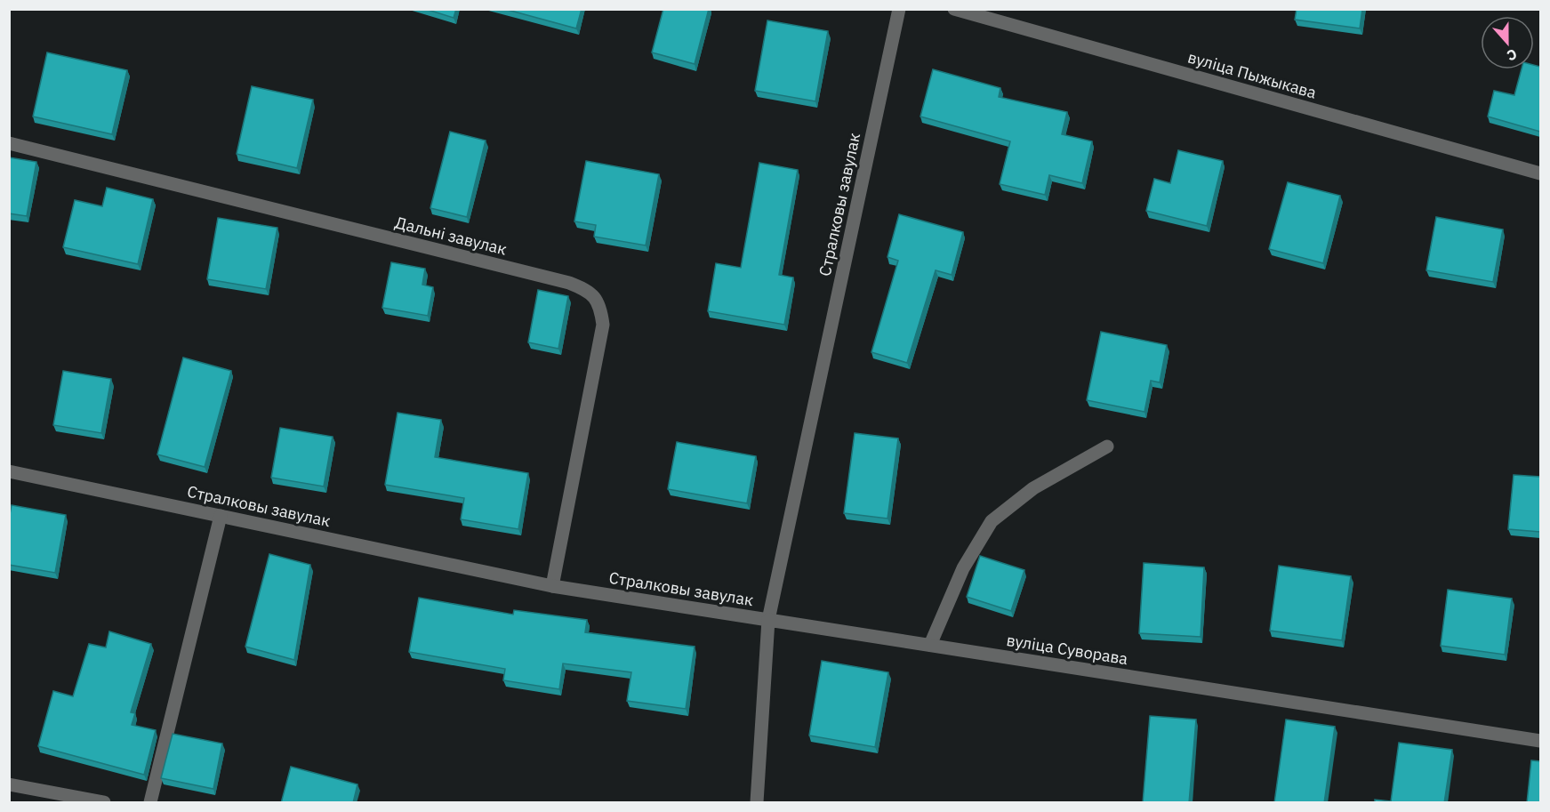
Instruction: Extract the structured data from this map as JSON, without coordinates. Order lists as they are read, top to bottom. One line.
{"streets":{"street":["вуліца Пыжыкава","Стралковы завулак","Дальні завулак","вуліца Суворава"]},"crossings":[["Стралковы завулак","Дальні завулак"],["Стралковы завулак","вуліца Суворава"]],"north":"bottom"}
